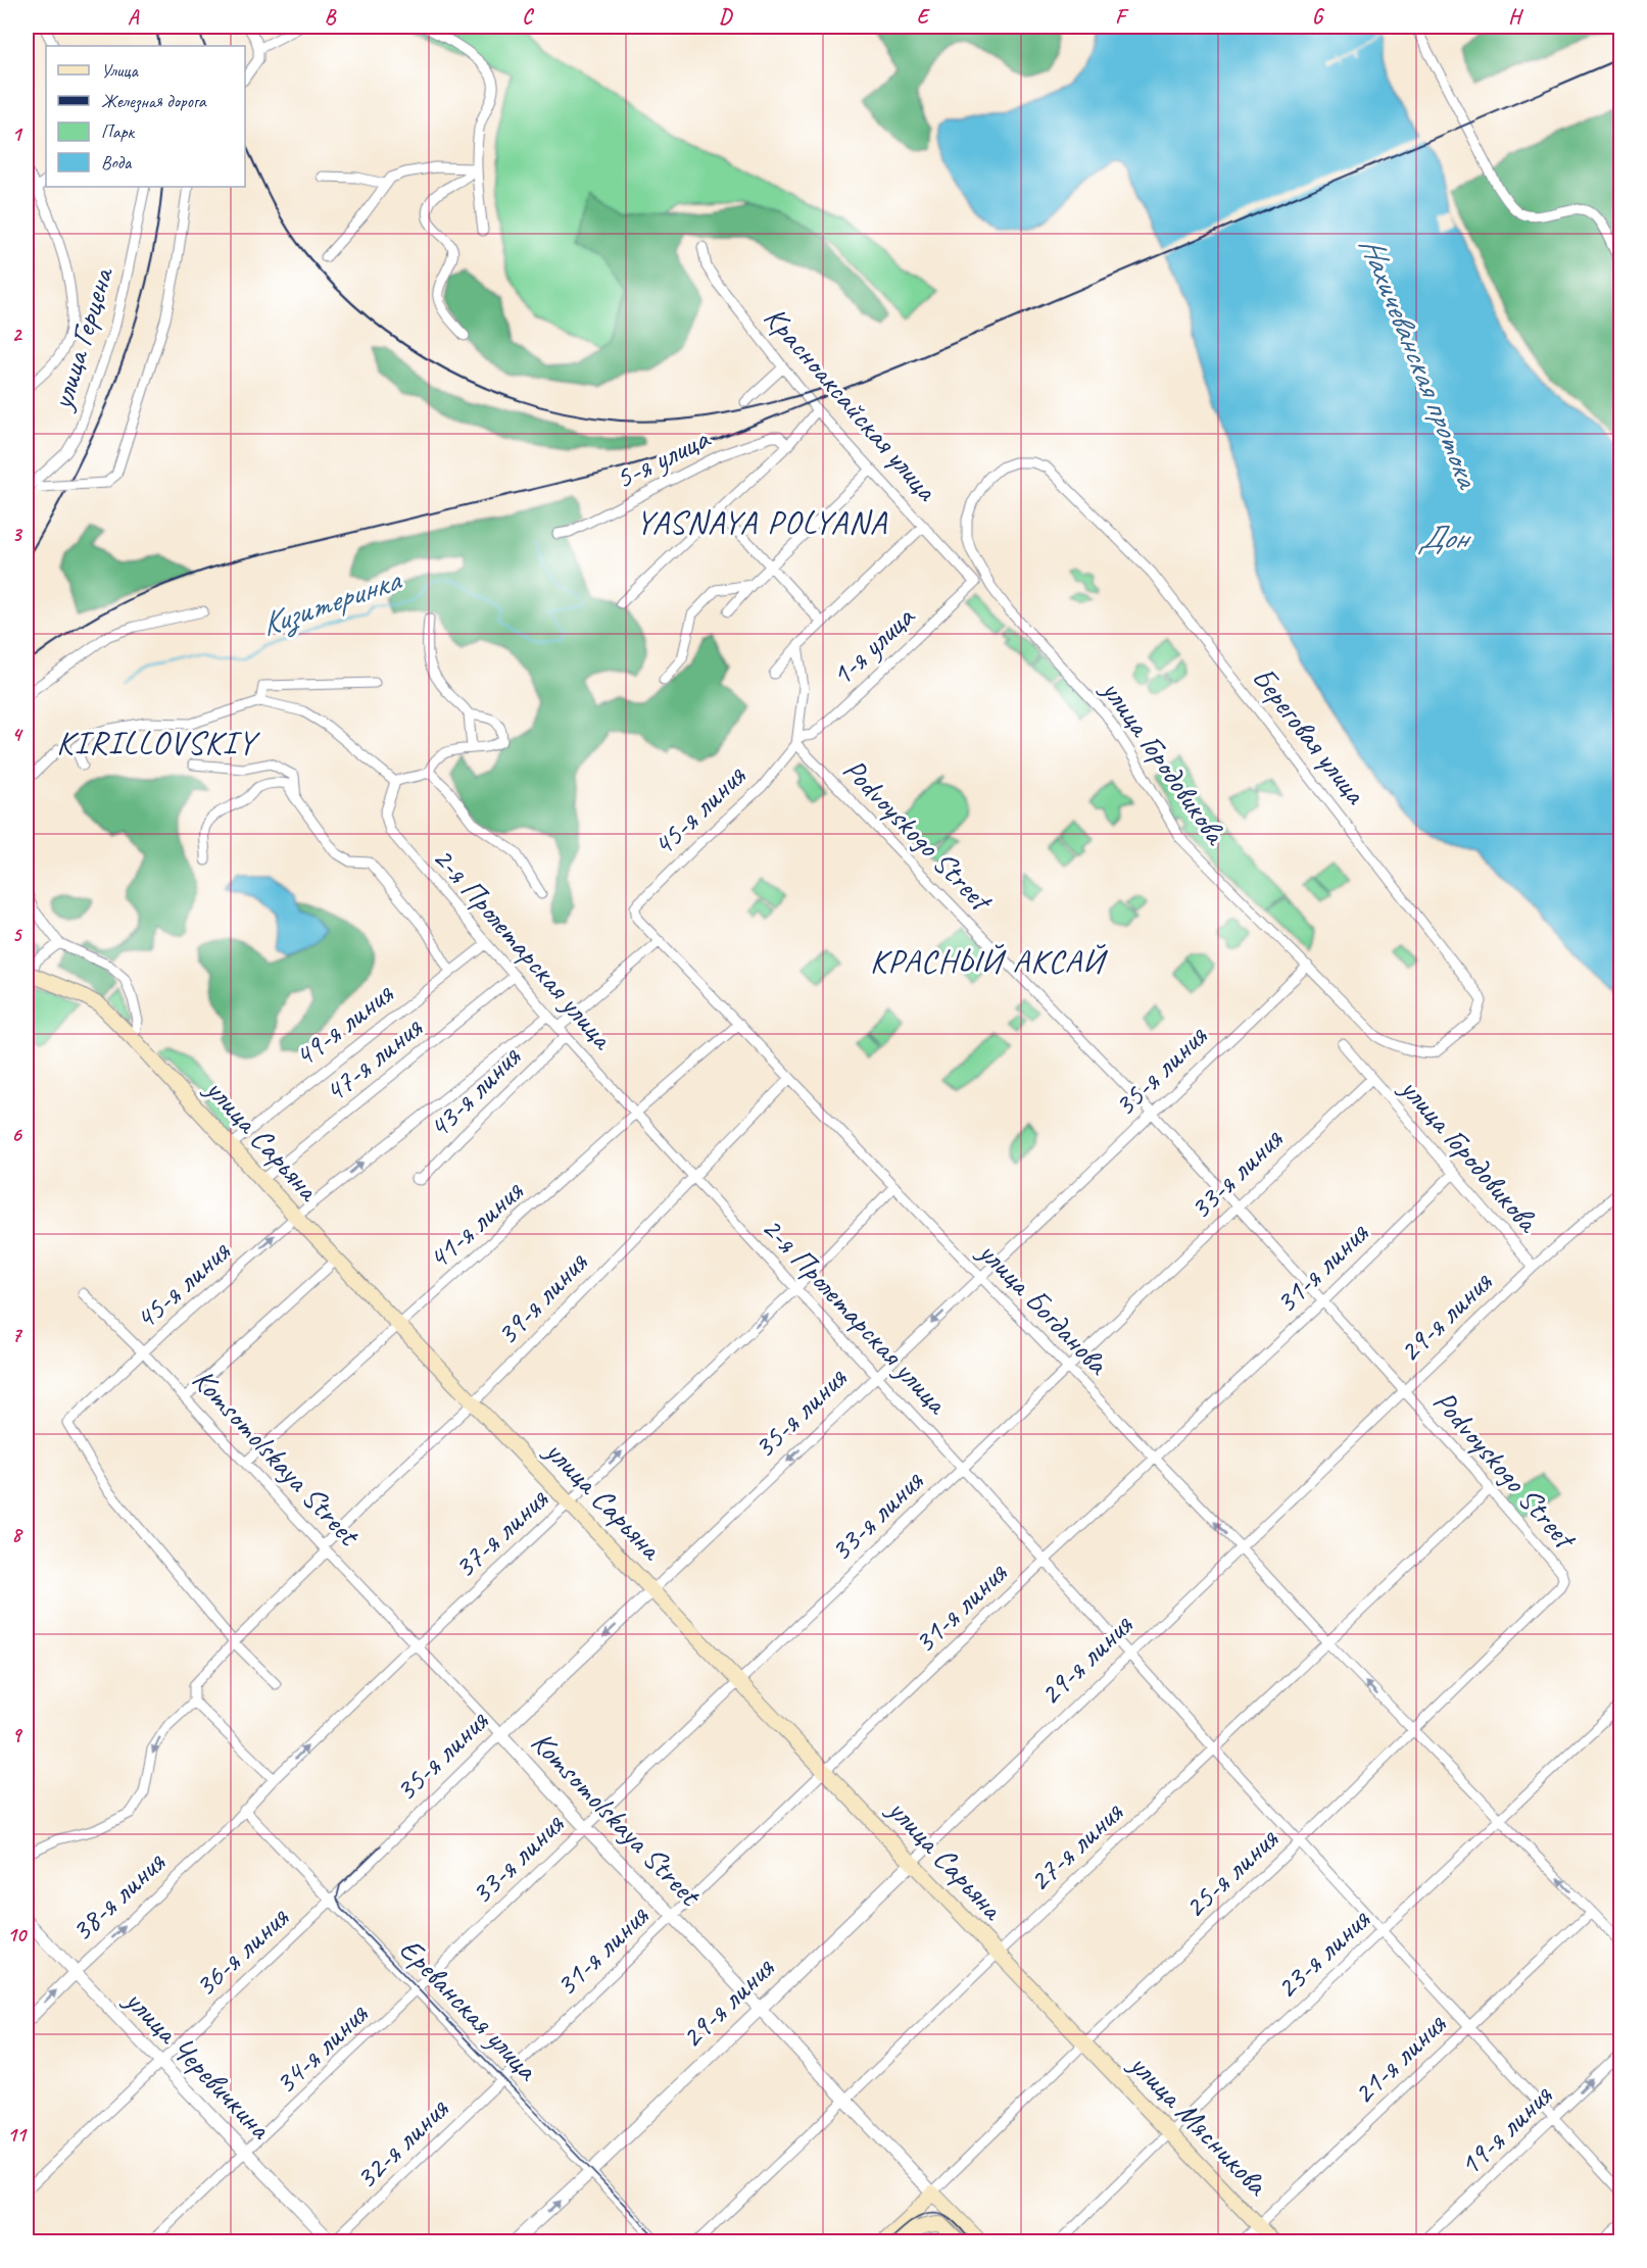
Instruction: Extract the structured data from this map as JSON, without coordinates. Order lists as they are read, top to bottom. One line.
{"streets":{"main road":["улица Сарьяна","улица Мясникова"],"street":["улица Герцена","Красноаксайская улица","5-я улица","1-я улица","Береговая улица","улица Городовикова","45-я линия","Podvoyskogo Street","2-я Пролетарская улица","49-я линия","47-я линия","35-я линия","43-я линия","33-я линия","41-я линия","31-я линия","39-я линия","улица Богданова","29-я линия","Komsomolskaya Street","37-я линия","27-я линия","25-я линия","38-я линия","36-я линия","23-я линия","Ереванская улица","34-я линия","21-я линия","улица Черевичкина","19-я линия","32-я линия"]},"crossings":[["Красноаксайская улица","1-я улица"],["1-я улица","45-я линия"],["1-я улица","Podvoyskogo Street"],["Береговая улица","улица Городовикова"],["улица Городовикова","35-я линия"],["улица Городовикова","33-я линия"],["улица Городовикова","31-я линия"],["улица Городовикова","29-я линия"],["45-я линия","Podvoyskogo Street"],["45-я линия","2-я Пролетарская улица"],["45-я линия","улица Сарьяна"],["45-я линия","39-я линия"],["45-я линия","улица Богданова"],["45-я линия","Komsomolskaya Street"],["Podvoyskogo Street","35-я линия"],["Podvoyskogo Street","33-я линия"],["Podvoyskogo Street","31-я линия"],["Podvoyskogo Street","29-я линия"],["Podvoyskogo Street","27-я линия"],["Podvoyskogo Street","25-я линия"],["2-я Пролетарская улица","49-я линия"],["2-я Пролетарская улица","47-я линия"],["2-я Пролетарская улица","35-я линия"],["2-я Пролетарская улица","43-я линия"],["2-я Пролетарская улица","33-я линия"],["2-я Пролетарская улица","41-я линия"],["2-я Пролетарская улица","31-я линия"],["2-я Пролетарская улица","39-я линия"],["2-я Пролетарская улица","29-я линия"],["2-я Пролетарская улица","37-я линия"],["2-я Пролетарская улица","27-я линия"],["2-я Пролетарская улица","25-я линия"],["2-я Пролетарская улица","23-я линия"],["2-я Пролетарская улица","21-я линия"],["2-я Пролетарская улица","19-я линия"],["49-я линия","улица Сарьяна"],["47-я линия","улица Сарьяна"],["35-я линия","улица Сарьяна"],["35-я линия","улица Богданова"],["35-я линия","Komsomolskaya Street"],["35-я линия","36-я линия"],["35-я линия","Ереванская улица"],["улица Сарьяна","33-я линия"],["улица Сарьяна","41-я линия"],["улица Сарьяна","31-я линия"],["улица Сарьяна","39-я линия"],["улица Сарьяна","29-я линия"],["улица Сарьяна","37-я линия"],["улица Сарьяна","27-я линия"],["улица Сарьяна","25-я линия"],["улица Сарьяна","улица Мясникова"],["33-я линия","улица Богданова"],["33-я линия","Komsomolskaya Street"],["33-я линия","Ереванская улица"],["33-я линия","34-я линия"],["41-я линия","улица Богданова"],["41-я линия","Komsomolskaya Street"],["31-я линия","улица Богданова"],["31-я линия","Komsomolskaya Street"],["31-я линия","Ереванская улица"],["31-я линия","32-я линия"],["39-я линия","улица Богданова"],["39-я линия","Komsomolskaya Street"],["улица Богданова","29-я линия"],["улица Богданова","37-я линия"],["улица Богданова","27-я линия"],["улица Богданова","25-я линия"],["улица Богданова","23-я линия"],["улица Богданова","21-я линия"],["29-я линия","Komsomolskaya Street"],["29-я линия","Ереванская улица"],["Komsomolskaya Street","37-я линия"],["Komsomolskaya Street","27-я линия"],["Komsomolskaya Street","25-я линия"],["37-я линия","38-я линия"],["37-я линия","Ереванская улица"],["25-я линия","улица Мясникова"],["38-я линия","Ереванская улица"],["38-я линия","улица Черевичкина"],["36-я линия","Ереванская улица"],["36-я линия","улица Черевичкина"],["23-я линия","улица Мясникова"],["Ереванская улица","34-я линия"],["Ереванская улица","32-я линия"],["34-я линия","улица Черевичкина"],["21-я линия","улица Мясникова"],["улица Черевичкина","32-я линия"]],"one_way":["35-я линия","37-я линия","38-я линия"],"districts":["YASNAYA POLYANA","KIRILLOVSKIY","КРАСНЫЙ АКСАЙ"],"water":["Нахичеванская протока","Дон","Кизитеринка"],"legend":["Улица","Железная дорога","Парк","Вода"],"grid":{"columns":["A","B","C","D","E","F","G","H"],"rows":["1","2","3","4","5","6","7","8","9","10","11"]}}
